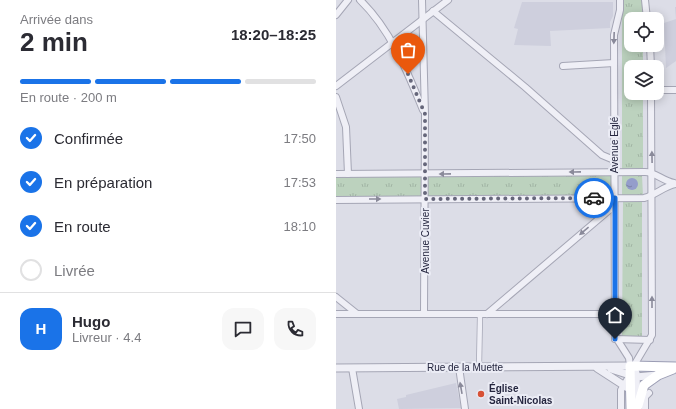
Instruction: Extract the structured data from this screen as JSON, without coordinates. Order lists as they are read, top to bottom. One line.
{"streets":{"street":["Avenue Eglé","Avenue Cuvier","Rue de la Muette"]},"places":["Église Saint-Nicolas"],"page":{"heading":["2 min","Arrivée dans","18:20–18:25"],"panel":["Hugo","Livreur · 4.4"],"bar":"En route · 200 m","list":[["Confirmée","17:50"],["En préparation","17:53"],["En route","18:10"],"Livrée"],"round":"H"}}
